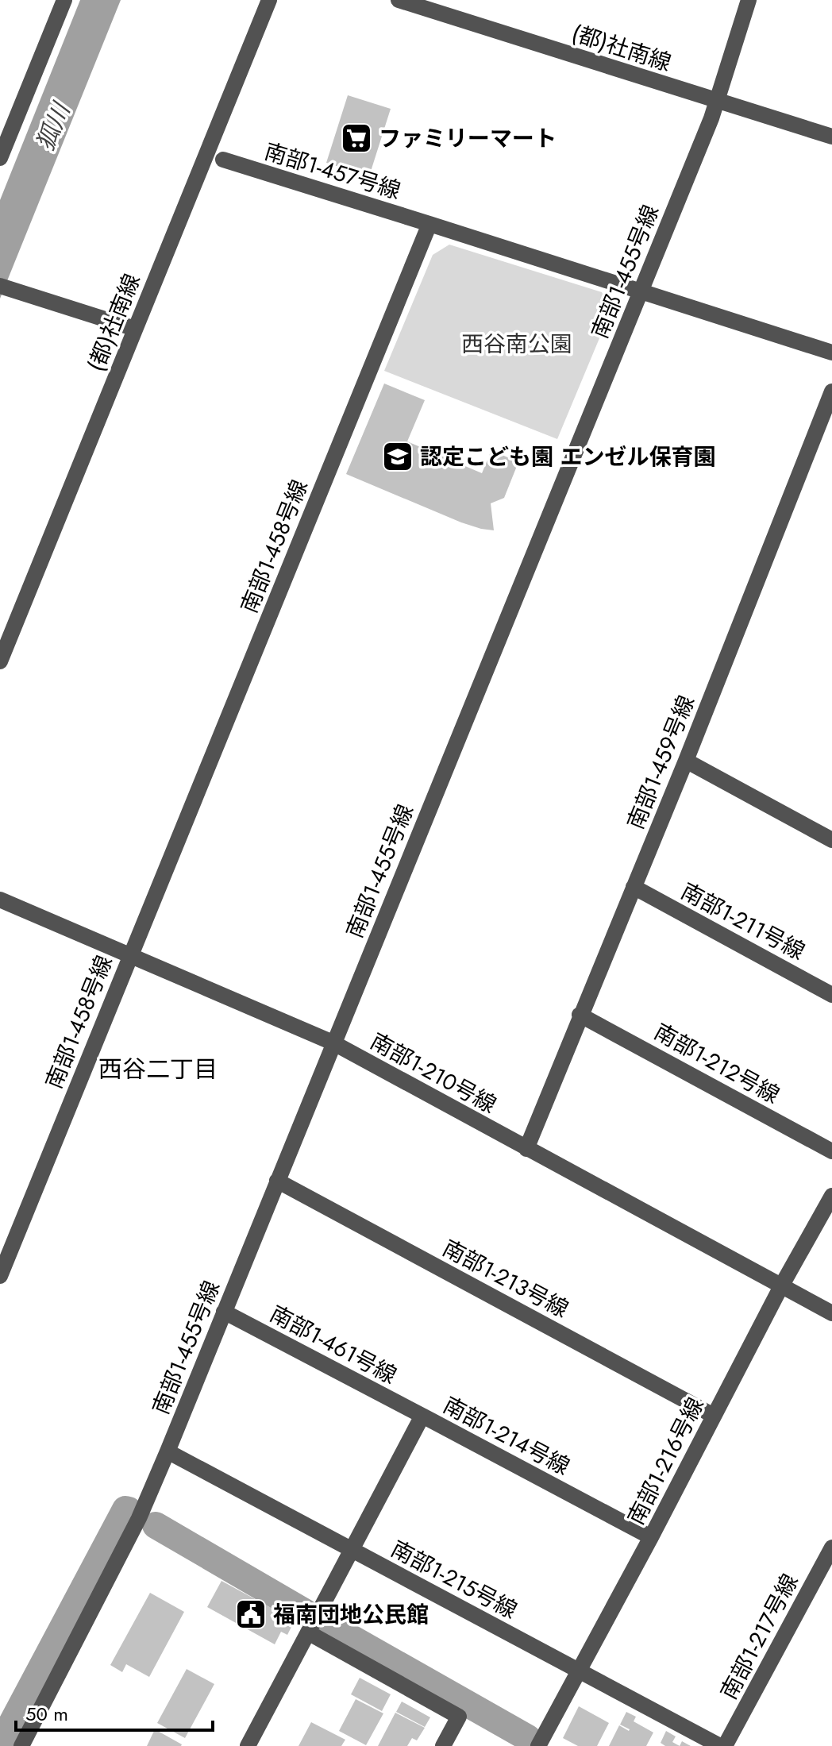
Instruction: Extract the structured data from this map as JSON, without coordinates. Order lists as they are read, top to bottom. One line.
{"streets":{"street":["(都)社南線","南部1-457号線","南部1-455号線","南部1-458号線","南部1-459号線","南部1-211号線","南部1-212号線","南部1-210号線","南部1-213号線","南部1-461号線","南部1-214号線","南部1-216号線","南部1-215号線","南部1-217号線"]},"crossings":[["(都)社南線","南部1-455号線"],["南部1-457号線","南部1-458号線"],["南部1-455号線","南部1-210号線"],["南部1-455号線","南部1-213号線"],["南部1-455号線","南部1-461号線"],["南部1-455号線","南部1-215号線"],["南部1-458号線","南部1-210号線"],["南部1-459号線","南部1-211号線"],["南部1-459号線","南部1-212号線"],["南部1-459号線","南部1-210号線"],["南部1-210号線","南部1-216号線"],["南部1-213号線","南部1-216号線"],["南部1-461号線","南部1-214号線"],["南部1-214号線","南部1-216号線"],["南部1-214号線","南部1-215号線"],["南部1-216号線","南部1-215号線"],["南部1-215号線","南部1-217号線"]],"districts":["西谷二丁目"],"water":["狐川"],"parks":["西谷南公園"],"places":{"supermarket":["ファミリーマート"],"school or university":["認定こども園 エンゼル保育園"],"public building":["福南団地公民館"]},"scale_bar":"50 m"}
